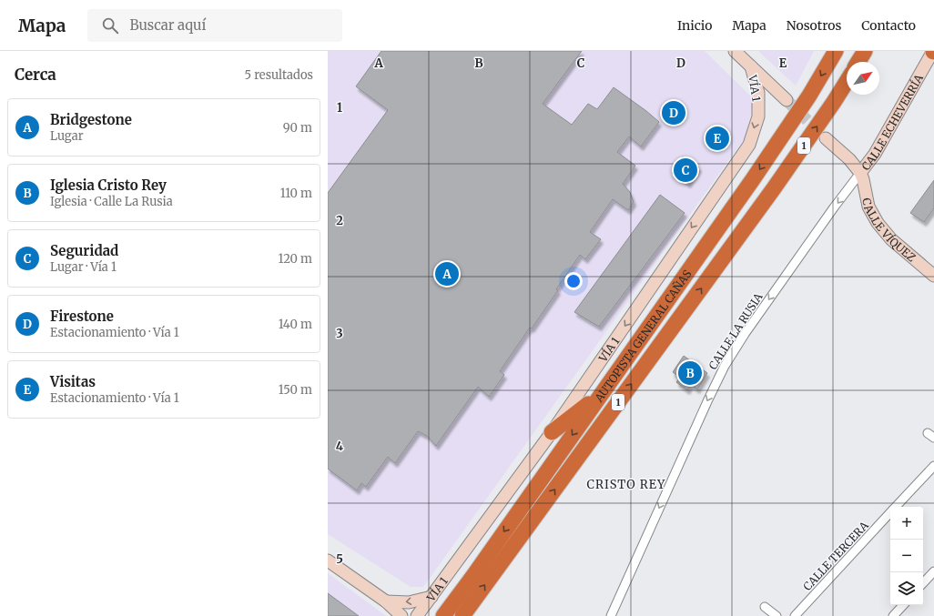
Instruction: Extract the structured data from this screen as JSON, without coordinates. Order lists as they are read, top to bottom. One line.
{"streets":{"highway":["1","AUTOPISTA GENERAL CAÑAS"],"street":["VÍA 1","CALLE ECHEVERRÍA","CALLE VÍQUEZ","CALLE LA RUSIA","CALLE TERCERA"]},"crossings":[["CALLE ECHEVERRÍA","CALLE VÍQUEZ"],["CALLE ECHEVERRÍA","CALLE LA RUSIA"],["CALLE VÍQUEZ","CALLE LA RUSIA"]],"one_way":["VÍA 1","CALLE LA RUSIA"],"districts":["CRISTO REY"],"north":"top right","page":{"header":"Mapa","search":"Buscar aquí","nav":["Inicio","Mapa","Nosotros","Contacto"],"heading":["Cerca","5 resultados"],"list":[{"mark":"A","name":"Bridgestone","note":"Lugar","value":"90 m"},{"mark":"B","name":"Iglesia Cristo Rey","note":"Iglesia · Calle La Rusia","value":"110 m"},{"mark":"C","name":"Seguridad","note":"Lugar · Vía 1","value":"120 m"},{"mark":"D","name":"Firestone","note":"Estacionamiento · Vía 1","value":"140 m"},{"mark":"E","name":"Visitas","note":"Estacionamiento · Vía 1","value":"150 m"}],"pins":["D","E","C","A","B"],"map_buttons":["+","−"]},"grid":{"columns":["A","B","C","D","E"],"rows":["1","2","3","4","5"]}}
